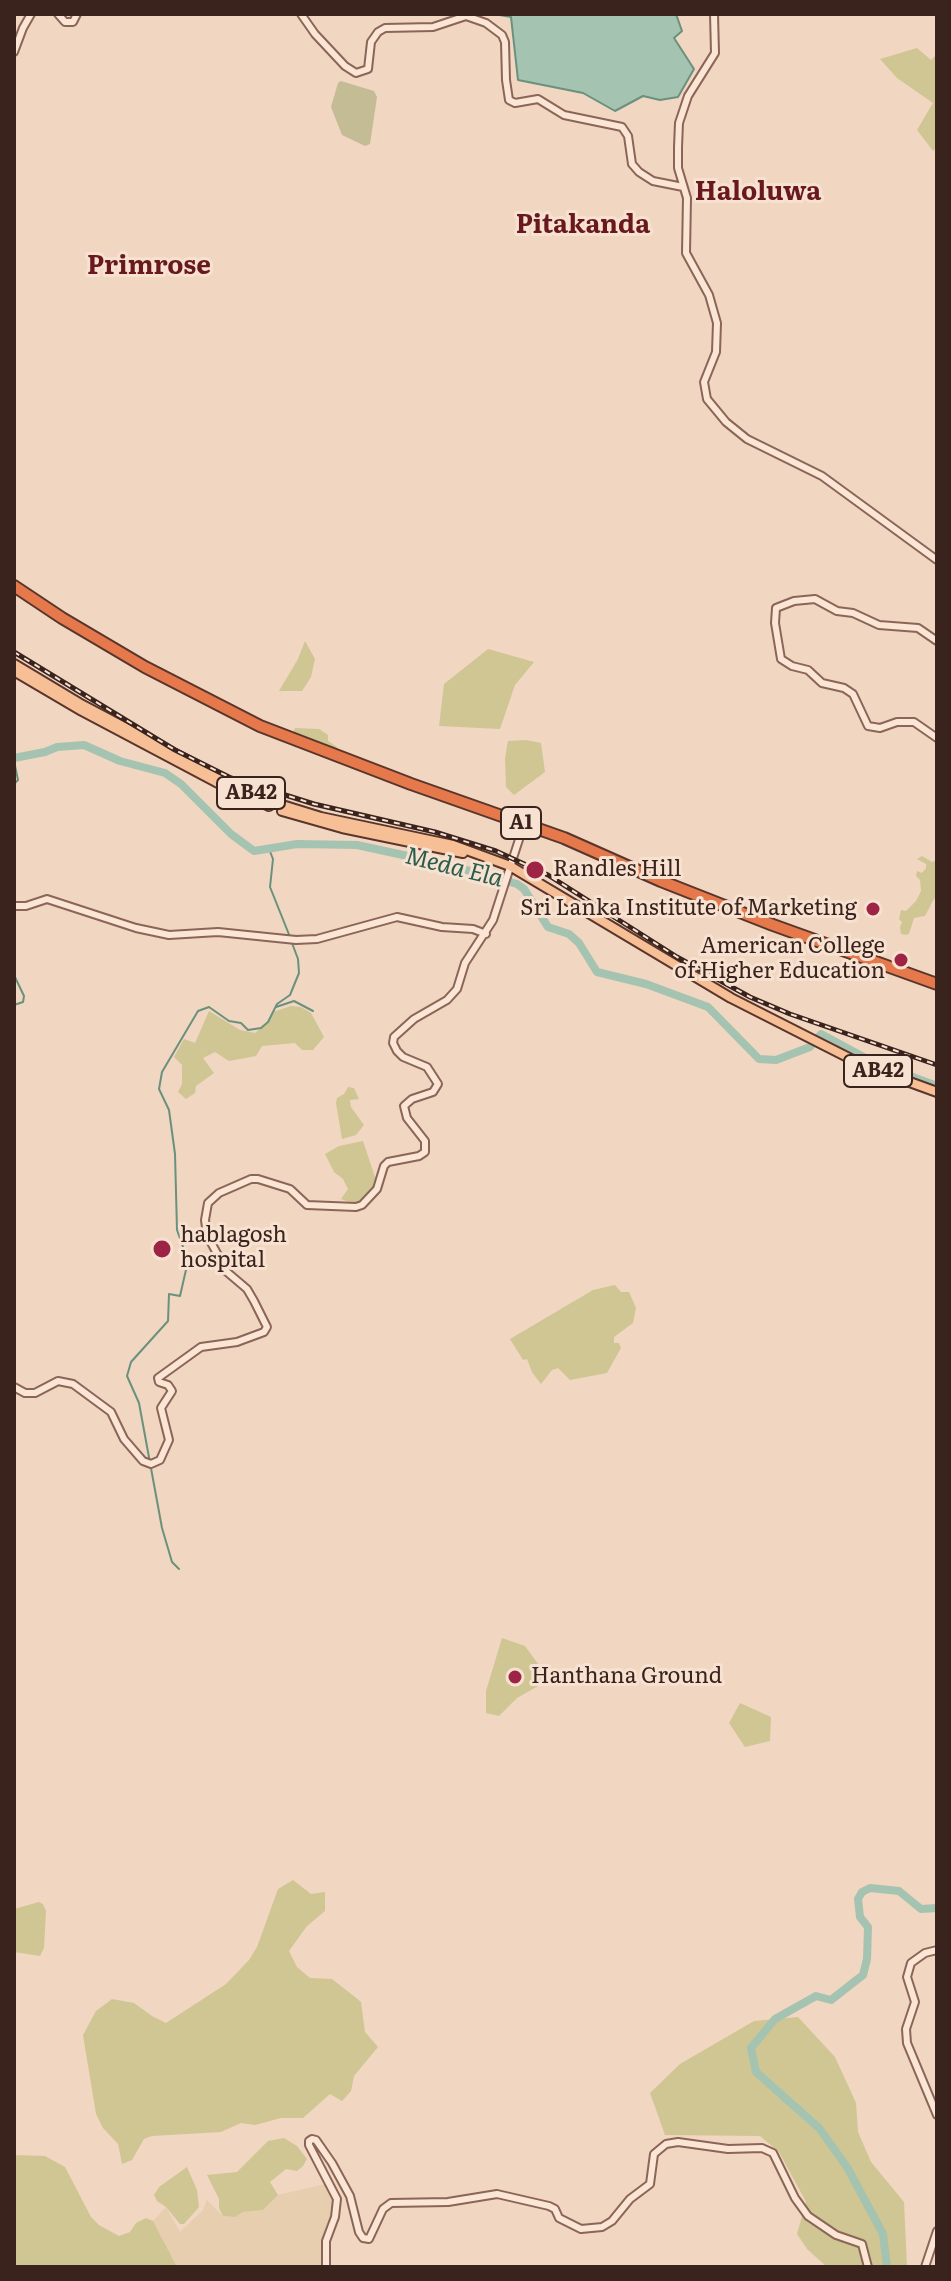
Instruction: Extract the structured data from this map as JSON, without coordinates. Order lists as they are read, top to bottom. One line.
{"streets":{"highway":["A1"],"main road":["AB42"]},"districts":["Haloluwa","Pitakanda","Primrose"],"water":["Meda Ela"],"places":["Randles Hill","Sri Lanka Institute of Marketing","American College of Higher Education","hablagosh hospital","Hanthana Ground"]}
